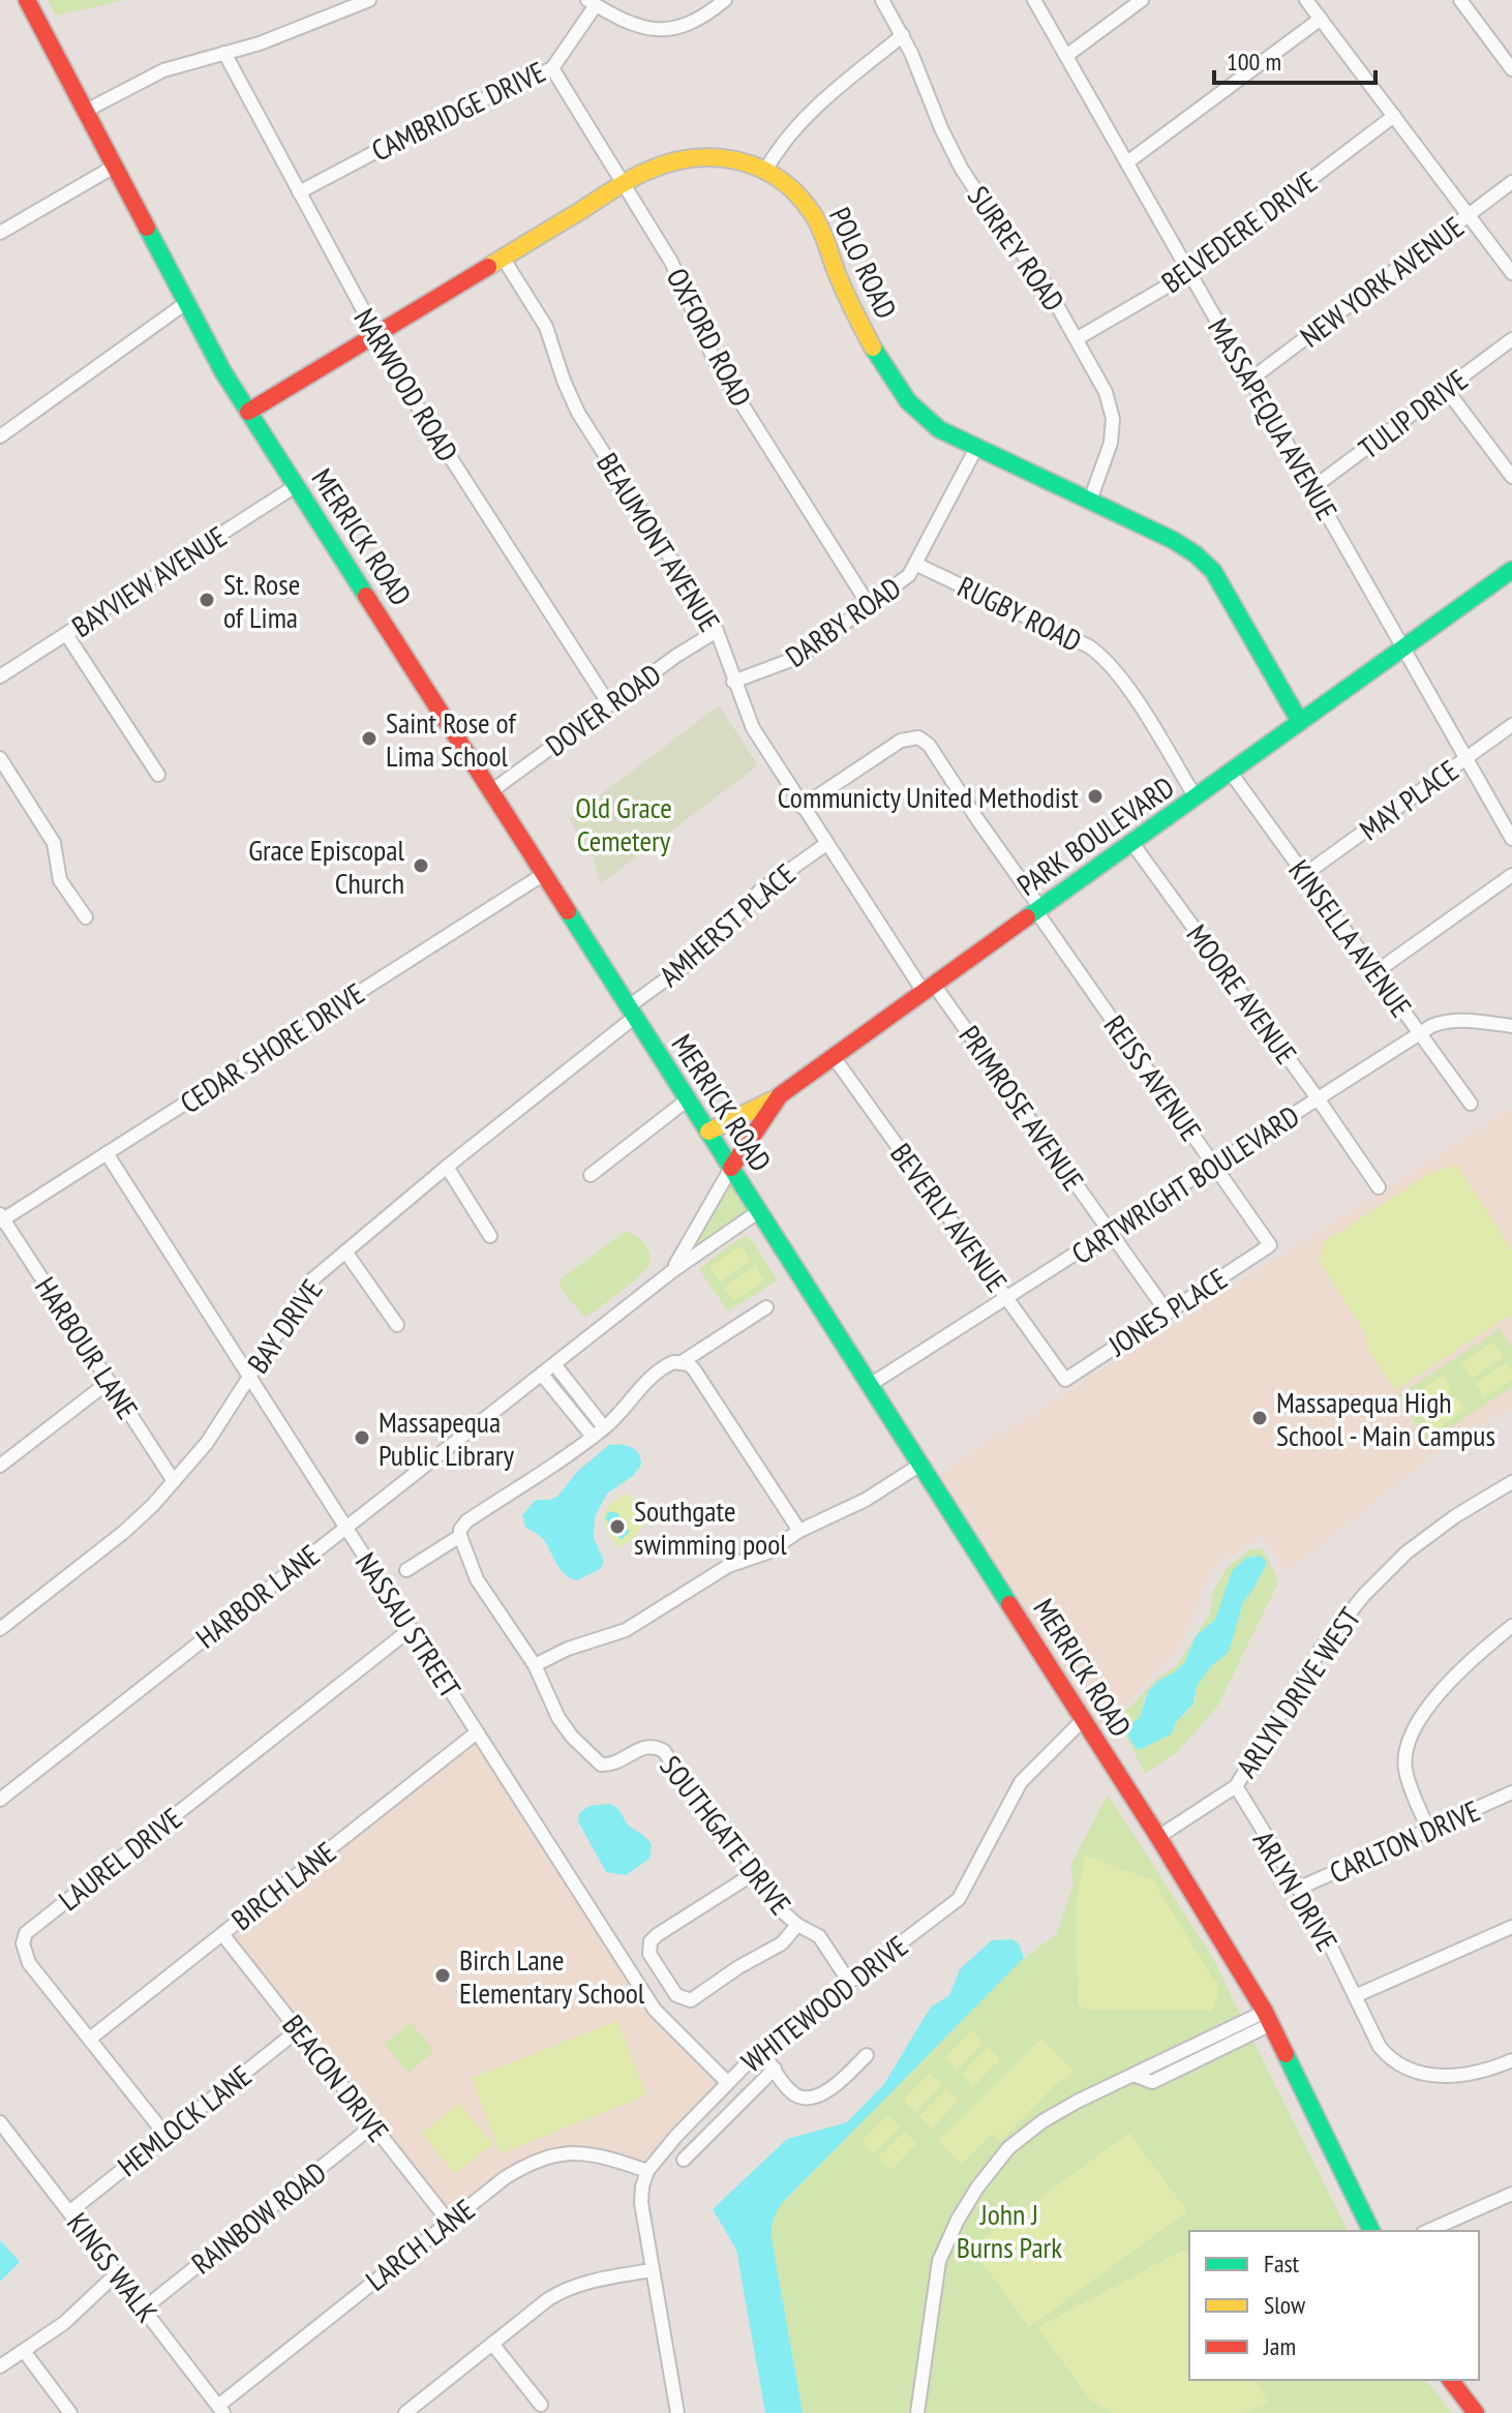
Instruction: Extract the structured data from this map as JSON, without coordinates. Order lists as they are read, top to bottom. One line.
{"streets":{"main road":["POLO ROAD","MERRICK ROAD","PARK BOULEVARD"],"street":["CAMBRIDGE DRIVE","BELVEDERE DRIVE","SURREY ROAD","NEW YORK AVENUE","OXFORD ROAD","NARWOOD ROAD","TULIP DRIVE","MASSAPEQUA AVENUE","BEAUMONT AVENUE","BAYVIEW AVENUE","RUGBY ROAD","DARBY ROAD","DOVER ROAD","MAY PLACE","AMHERST PLACE","KINSELLA AVENUE","MOORE AVENUE","CEDAR SHORE DRIVE","REISS AVENUE","PRIMROSE AVENUE","CARTWRIGHT BOULEVARD","BEVERLY AVENUE","JONES PLACE","BAY DRIVE","HARBOUR LANE","HARBOR LANE","NASSAU STREET","ARLYN DRIVE WEST","SOUTHGATE DRIVE","CARLTON DRIVE","LAUREL DRIVE","BIRCH LANE","ARLYN DRIVE","WHITEWOOD DRIVE","BEACON DRIVE","HEMLOCK LANE","RAINBOW ROAD","LARCH LANE","KINGS WALK"]},"crossings":[["CAMBRIDGE DRIVE","OXFORD ROAD"],["CAMBRIDGE DRIVE","NARWOOD ROAD"],["BELVEDERE DRIVE","SURREY ROAD"],["BELVEDERE DRIVE","MASSAPEQUA AVENUE"],["SURREY ROAD","POLO ROAD"],["POLO ROAD","OXFORD ROAD"],["POLO ROAD","NARWOOD ROAD"],["POLO ROAD","MERRICK ROAD"],["POLO ROAD","BEAUMONT AVENUE"],["POLO ROAD","DARBY ROAD"],["POLO ROAD","PARK BOULEVARD"],["NEW YORK AVENUE","MASSAPEQUA AVENUE"],["OXFORD ROAD","DARBY ROAD"],["NARWOOD ROAD","DOVER ROAD"],["TULIP DRIVE","MASSAPEQUA AVENUE"],["MASSAPEQUA AVENUE","MAY PLACE"],["MASSAPEQUA AVENUE","PARK BOULEVARD"],["MERRICK ROAD","BAYVIEW AVENUE"],["MERRICK ROAD","DOVER ROAD"],["MERRICK ROAD","PARK BOULEVARD"],["MERRICK ROAD","AMHERST PLACE"],["MERRICK ROAD","CEDAR SHORE DRIVE"],["MERRICK ROAD","CARTWRIGHT BOULEVARD"],["MERRICK ROAD","BAY DRIVE"],["MERRICK ROAD","HARBOR LANE"],["MERRICK ROAD","ARLYN DRIVE WEST"],["MERRICK ROAD","WHITEWOOD DRIVE"],["BEAUMONT AVENUE","DARBY ROAD"],["BEAUMONT AVENUE","DOVER ROAD"],["BEAUMONT AVENUE","PARK BOULEVARD"],["BEAUMONT AVENUE","AMHERST PLACE"],["BEAUMONT AVENUE","REISS AVENUE"],["BEAUMONT AVENUE","PRIMROSE AVENUE"],["RUGBY ROAD","DARBY ROAD"],["RUGBY ROAD","PARK BOULEVARD"],["MAY PLACE","KINSELLA AVENUE"],["PARK BOULEVARD","KINSELLA AVENUE"],["PARK BOULEVARD","MOORE AVENUE"],["PARK BOULEVARD","REISS AVENUE"],["PARK BOULEVARD","PRIMROSE AVENUE"],["PARK BOULEVARD","BEVERLY AVENUE"],["PARK BOULEVARD","HARBOR LANE"],["AMHERST PLACE","BAY DRIVE"],["KINSELLA AVENUE","CARTWRIGHT BOULEVARD"],["MOORE AVENUE","CARTWRIGHT BOULEVARD"],["CEDAR SHORE DRIVE","HARBOUR LANE"],["CEDAR SHORE DRIVE","NASSAU STREET"],["REISS AVENUE","CARTWRIGHT BOULEVARD"],["REISS AVENUE","JONES PLACE"],["PRIMROSE AVENUE","CARTWRIGHT BOULEVARD"],["PRIMROSE AVENUE","JONES PLACE"],["CARTWRIGHT BOULEVARD","BEVERLY AVENUE"],["BEVERLY AVENUE","JONES PLACE"],["BAY DRIVE","HARBOUR LANE"],["BAY DRIVE","NASSAU STREET"],["HARBOR LANE","NASSAU STREET"],["NASSAU STREET","LAUREL DRIVE"],["NASSAU STREET","BIRCH LANE"],["NASSAU STREET","WHITEWOOD DRIVE"],["ARLYN DRIVE WEST","ARLYN DRIVE"],["SOUTHGATE DRIVE","WHITEWOOD DRIVE"],["CARLTON DRIVE","ARLYN DRIVE"],["LAUREL DRIVE","BIRCH LANE"],["LAUREL DRIVE","HEMLOCK LANE"],["BIRCH LANE","BEACON DRIVE"],["WHITEWOOD DRIVE","LARCH LANE"],["BEACON DRIVE","HEMLOCK LANE"],["BEACON DRIVE","RAINBOW ROAD"],["BEACON DRIVE","LARCH LANE"],["HEMLOCK LANE","KINGS WALK"],["RAINBOW ROAD","KINGS WALK"],["LARCH LANE","KINGS WALK"]],"parks":["Old Grace Cemetery","John J Burns Park"],"places":["St. Rose of Lima","Saint Rose of Lima School","Communicty United Methodist","Grace Episcopal Church","Massapequa High School - Main Campus","Massapequa Public Library","Southgate swimming pool","Birch Lane Elementary School"],"legend":["Fast","Slow","Jam"],"scale_bar":"100 m"}
